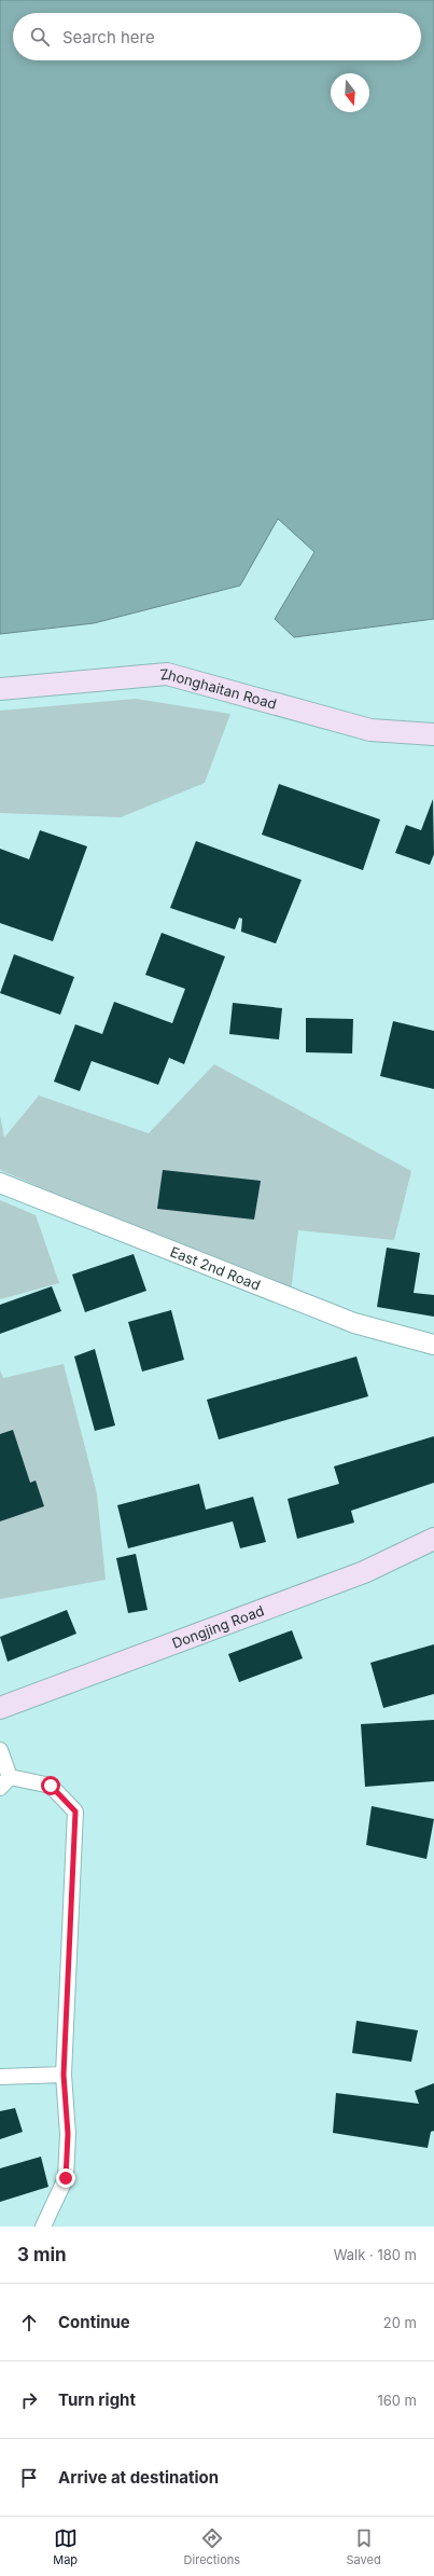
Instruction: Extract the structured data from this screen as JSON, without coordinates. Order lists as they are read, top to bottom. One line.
{"streets":{"main road":["Zhonghaitan Road","Dongjing Road"],"street":["East 2nd Road"]},"north":"bottom","page":{"search":"Search here","heading":["3 min","Walk · 180 m"],"list":[["Continue","20 m"],["Turn right","160 m"],"Arrive at destination"],"nav":["Map","Directions","Saved"]}}
